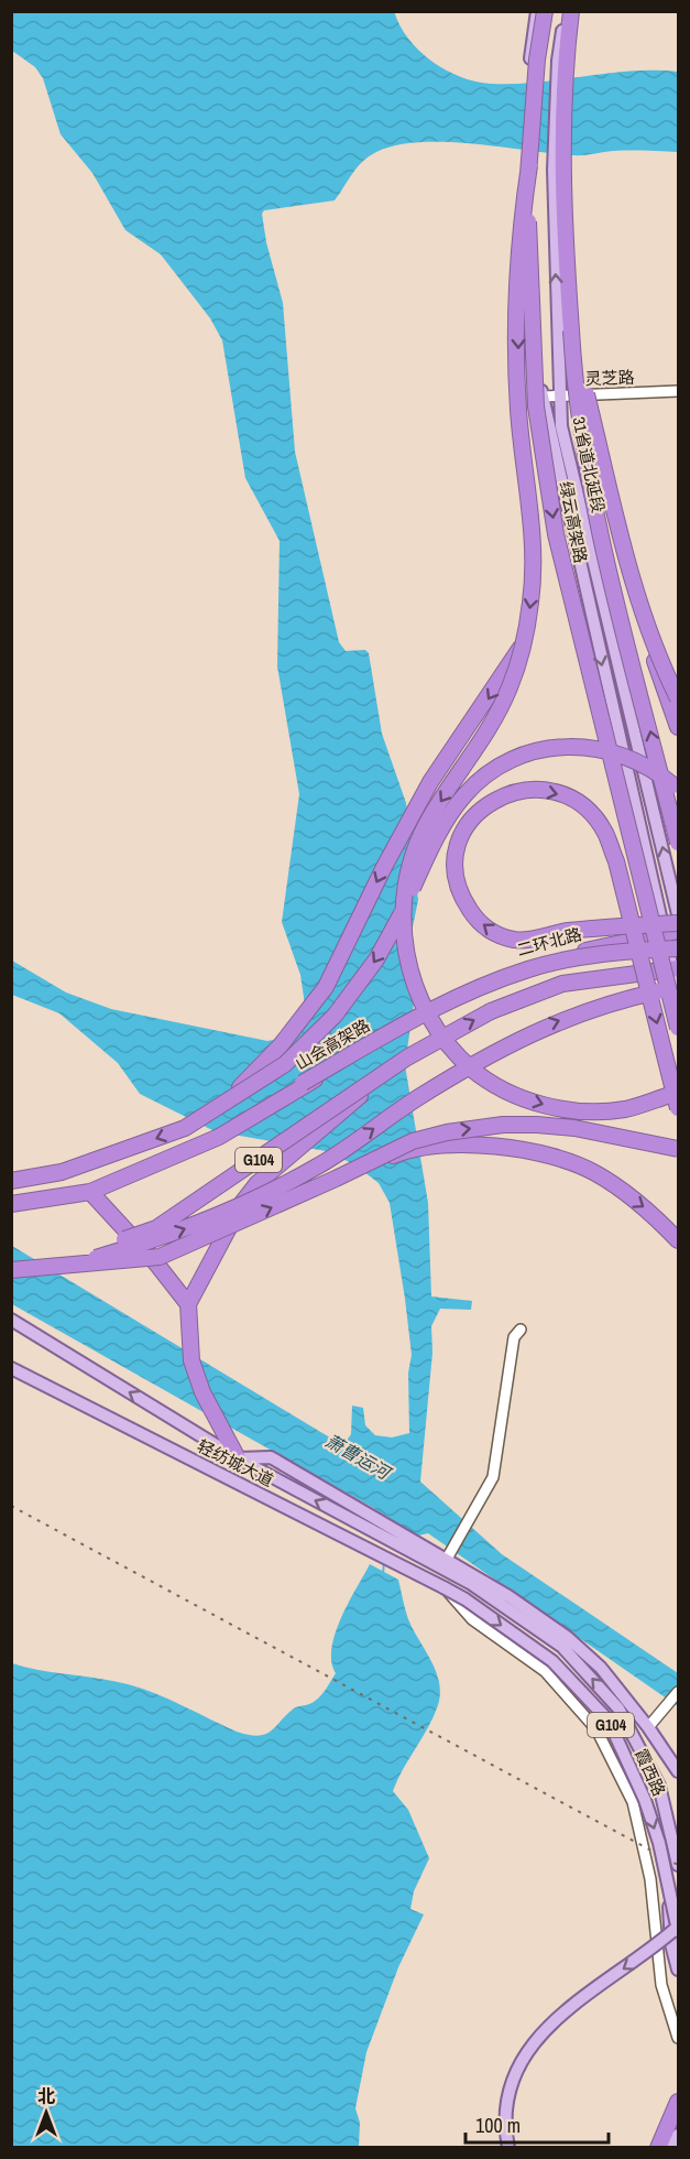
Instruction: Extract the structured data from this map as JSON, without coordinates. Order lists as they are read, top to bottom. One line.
{"streets":{"highway":["绿云高架路","二环北路","山会高架路","G104"],"main road":["31省道北延段","轻纺城大道","霞西路"],"street":["灵芝路"]},"crossings":[["灵芝路","31省道北延段"],["二环北路","G104"],["轻纺城大道","霞西路"]],"water":["萧曹运河"],"scale_bar":"100 m","north":"top"}
